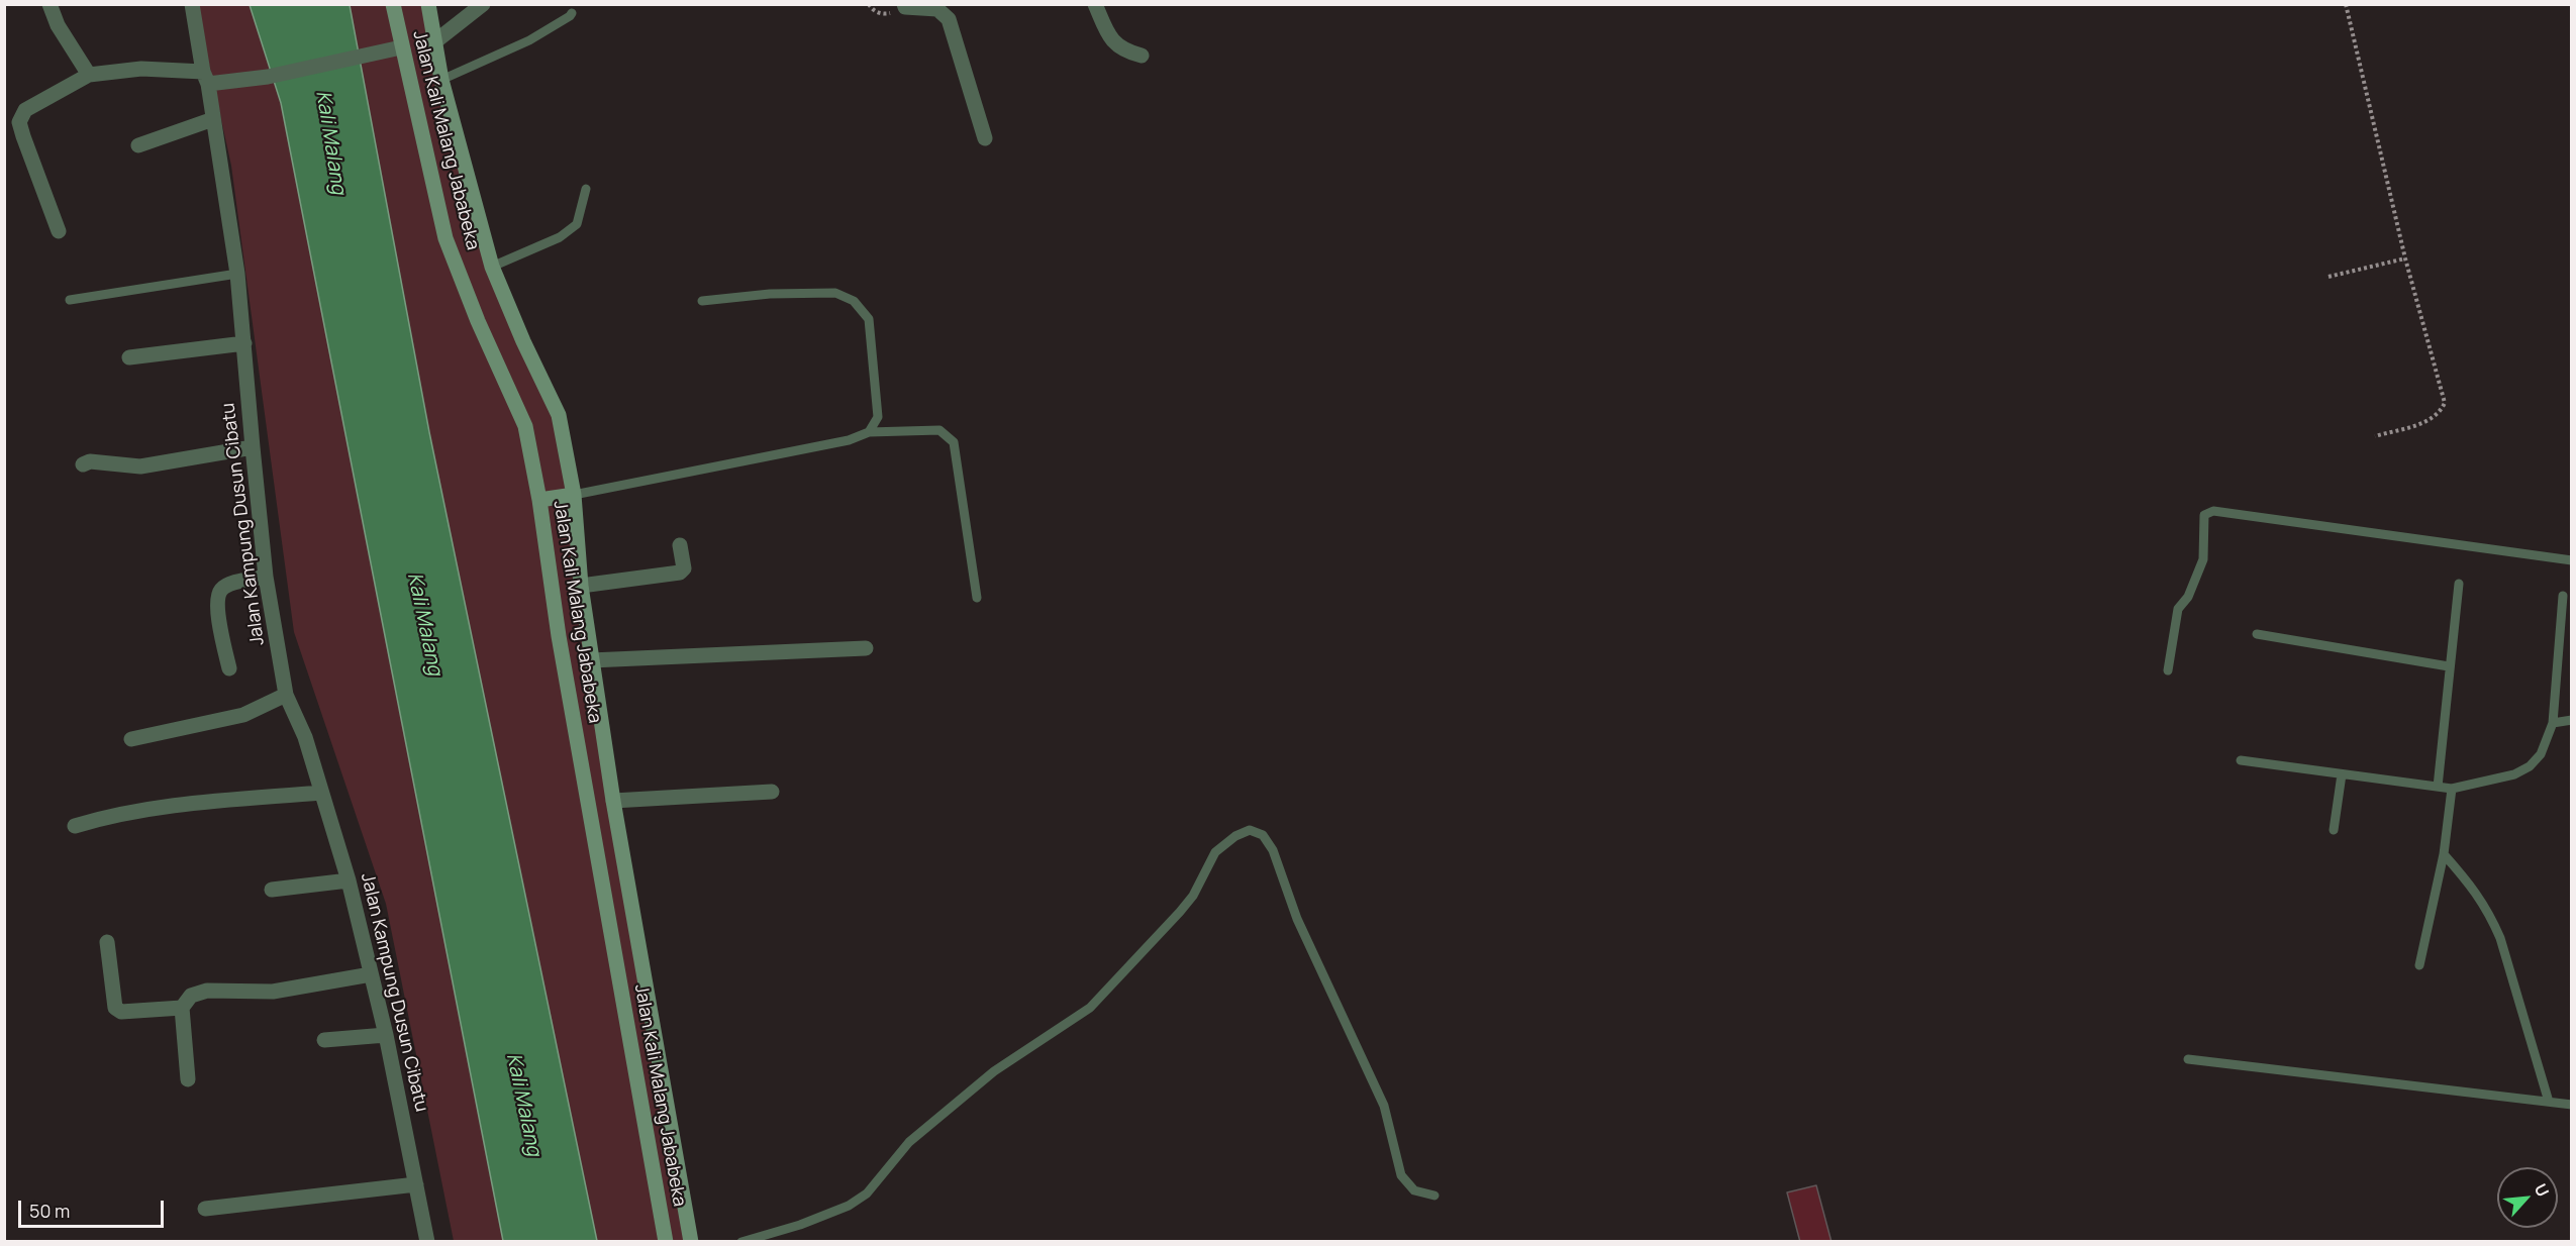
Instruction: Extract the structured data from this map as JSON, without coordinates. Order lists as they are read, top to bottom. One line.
{"streets":{"main road":["Jalan Kali Malang Jababeka"],"street":["Jalan Kampung Dusun Cibatu"]},"water":["Kali Malang"],"scale_bar":"50 m","north":"top right"}
